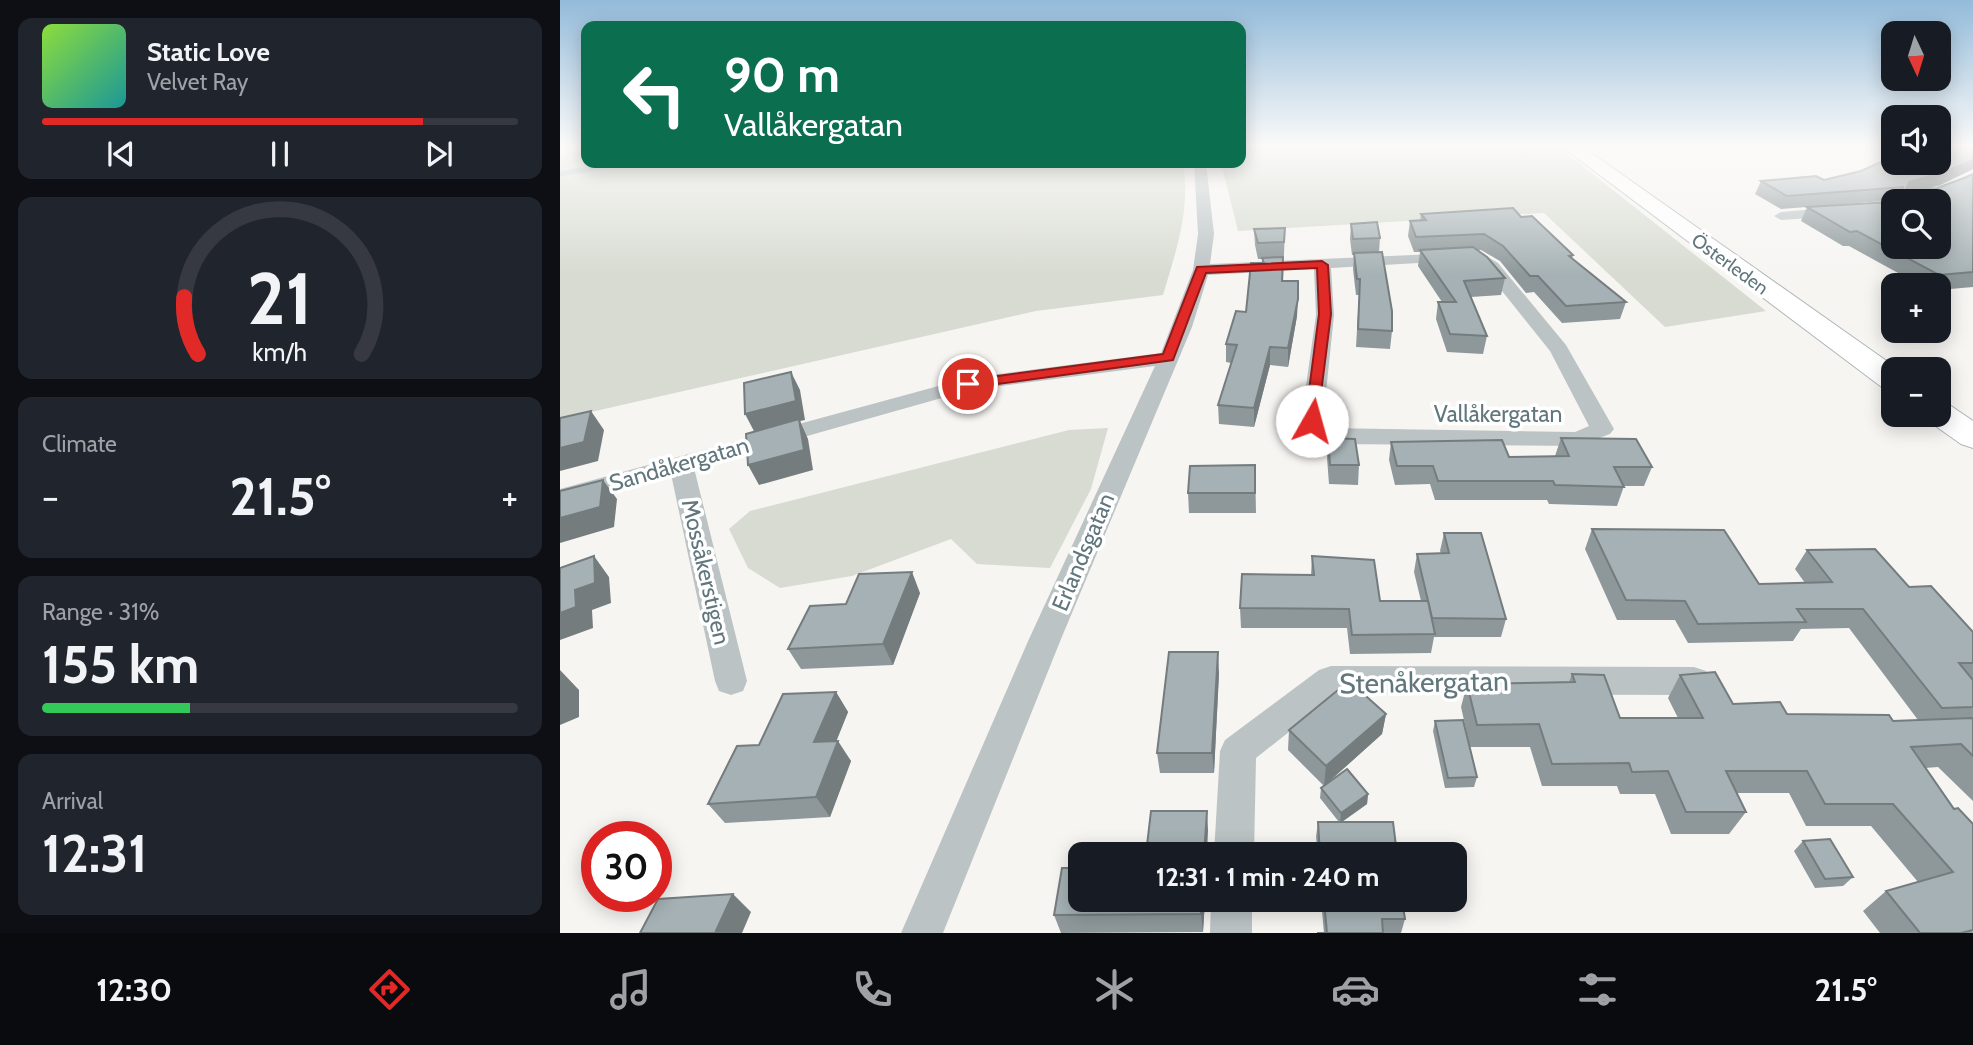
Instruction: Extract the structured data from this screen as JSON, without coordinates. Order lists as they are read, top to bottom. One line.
{"streets":{"main road":["Österleden"],"street":["Vallåkergatan","Sandåkergatan","Erlandsgatan","Mossåkerstigen","Stenåkergatan"]},"crossings":[["Vallåkergatan","Erlandsgatan"],["Sandåkergatan","Erlandsgatan"],["Sandåkergatan","Mossåkerstigen"]],"north":"bottom","page":{"map_buttons":["+","−"],"turn":["90 m","Vallåkergatan"],"song":["Static Love","Velvet Ray"],"tile":["Climate",["Range · 31%","155 km"],["Arrival","12:31"]],"heat":["−","21.5°","+"],"limit":"30","trip":"12:31 · 1 min · 240 m","tabs":["12:30","21.5°"],"gauge":["21","km/h"]}}
